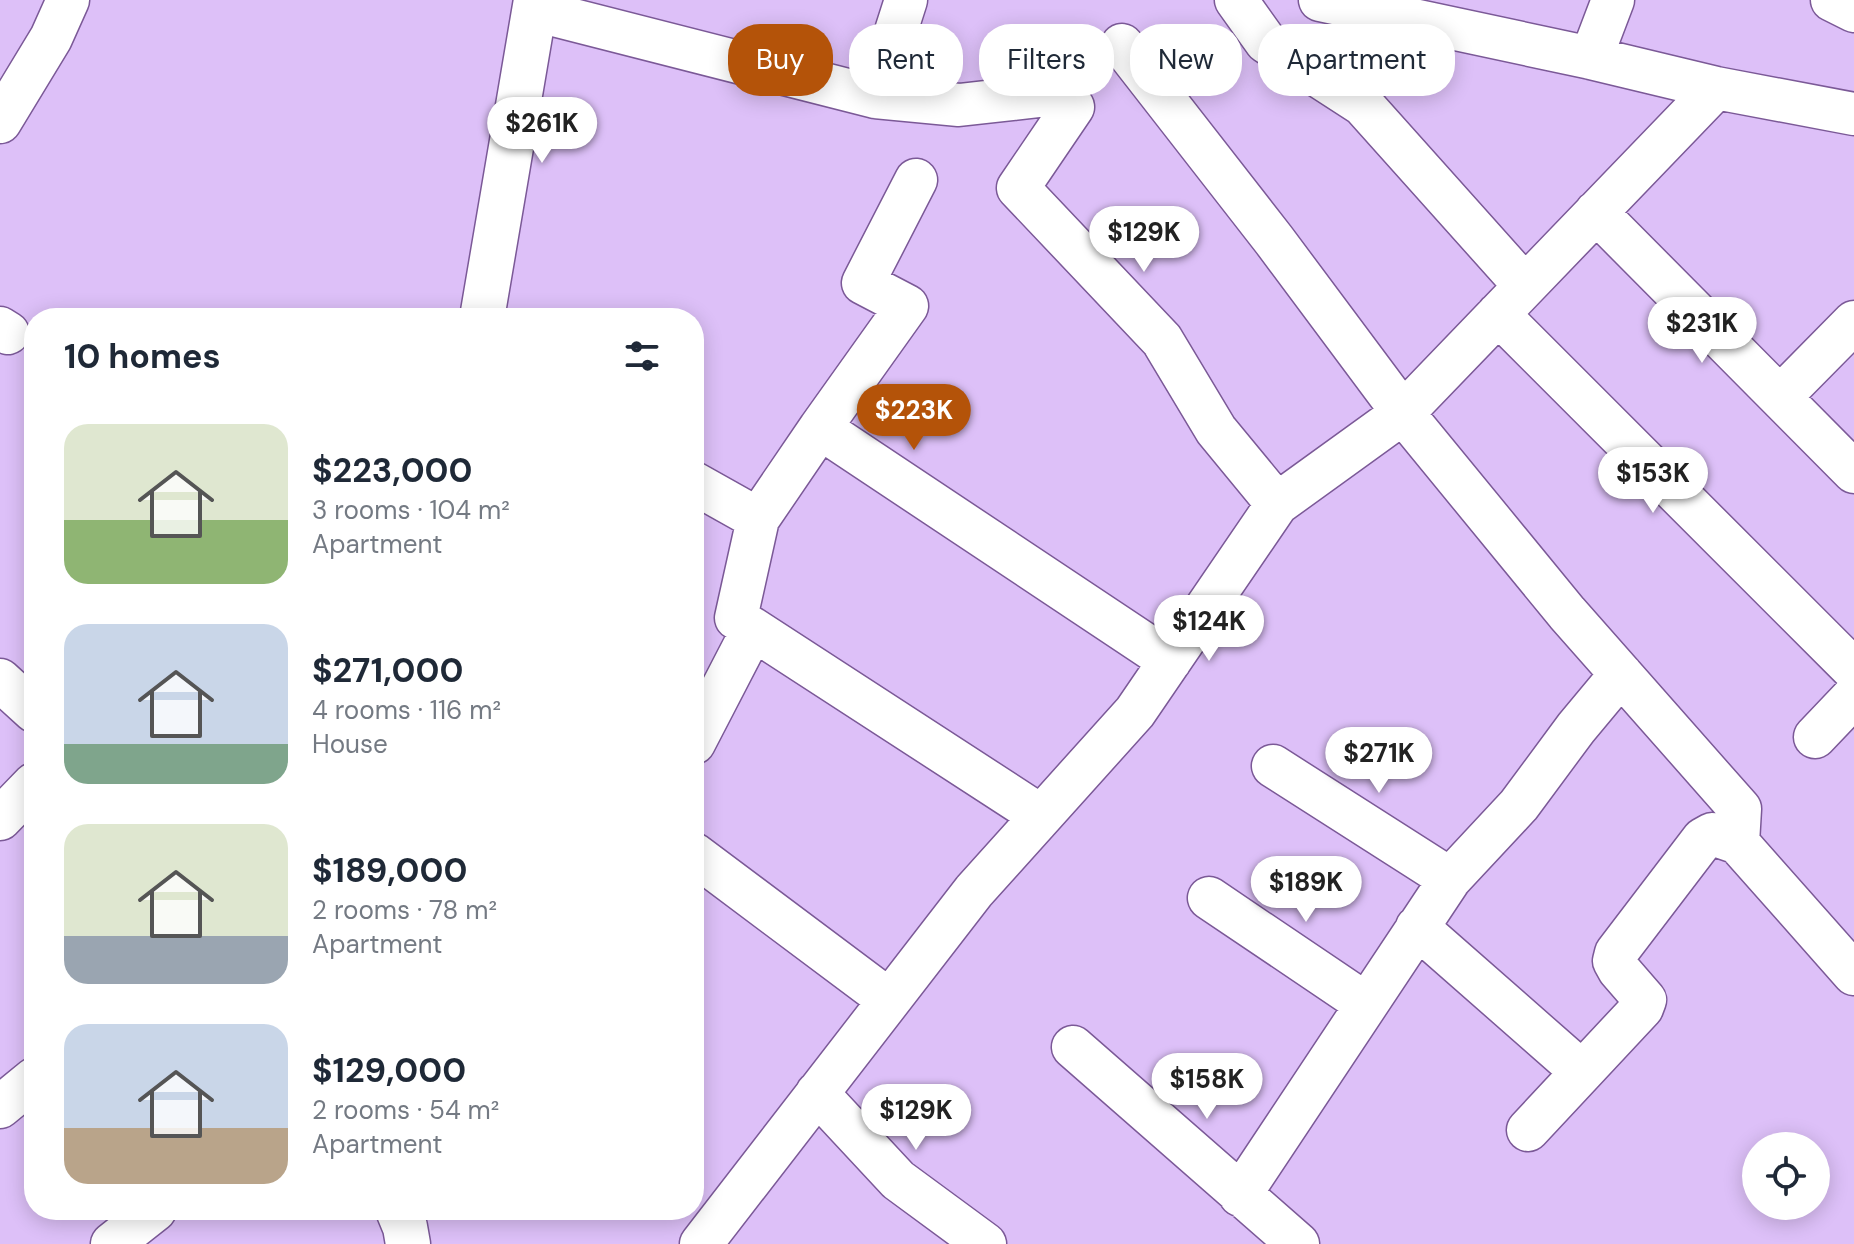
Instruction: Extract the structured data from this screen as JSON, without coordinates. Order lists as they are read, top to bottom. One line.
{"page":{"chip":["Buy","Rent","Filters","New","Apartment"],"price":["$261K","$129K","$231K","$223K","$153K","$124K","$271K","$189K","$158K","$129K"],"heading":"10 homes","list":[{"name":"$223,000","note":"3 rooms · 104 m² · Apartment"},{"name":"$271,000","note":"4 rooms · 116 m² · House"},{"name":"$189,000","note":"2 rooms · 78 m² · Apartment"},{"name":"$129,000","note":"2 rooms · 54 m² · Apartment"}]}}
